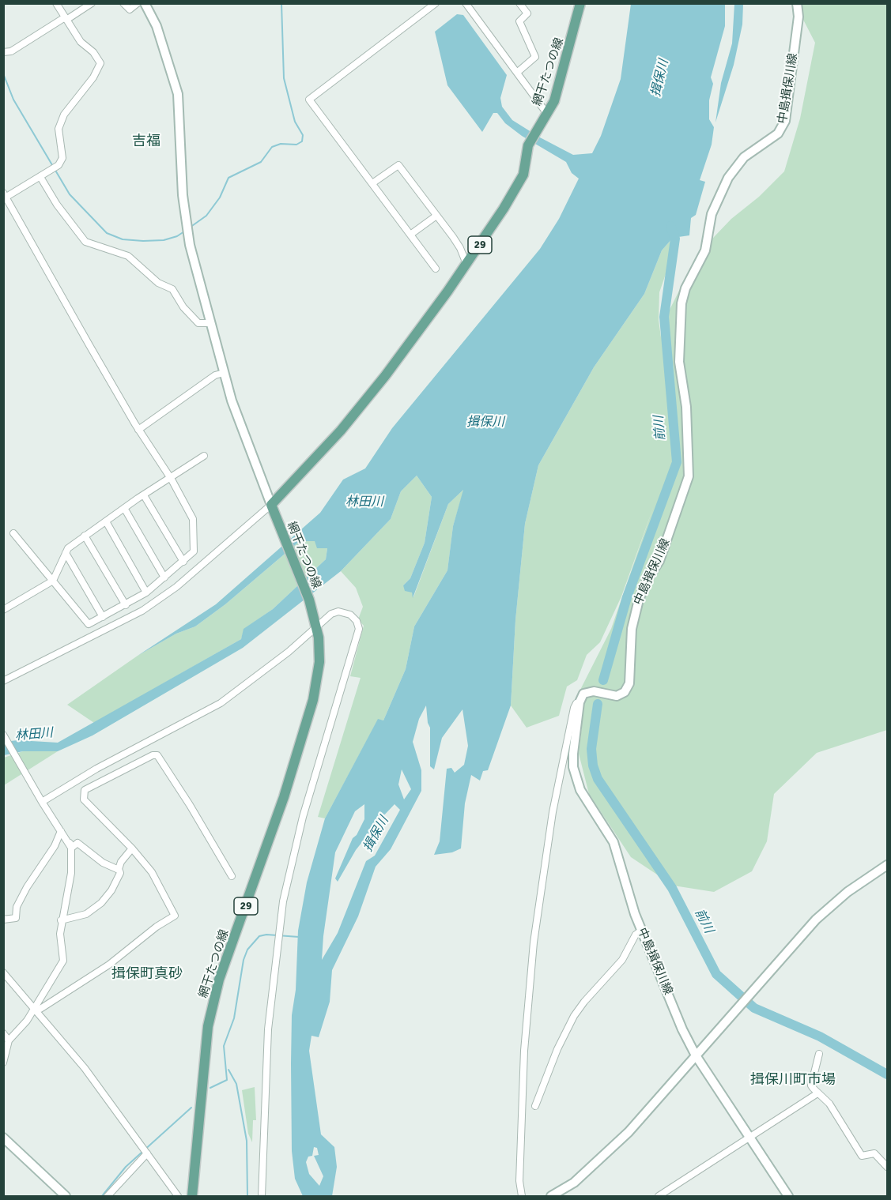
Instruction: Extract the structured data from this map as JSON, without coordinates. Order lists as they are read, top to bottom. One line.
{"streets":{"main road":["網干たつの線","中島揖保川線","29"]},"districts":["吉福","揖保町真砂","揖保川町市場"],"water":["揖保川","前川","林田川"]}
